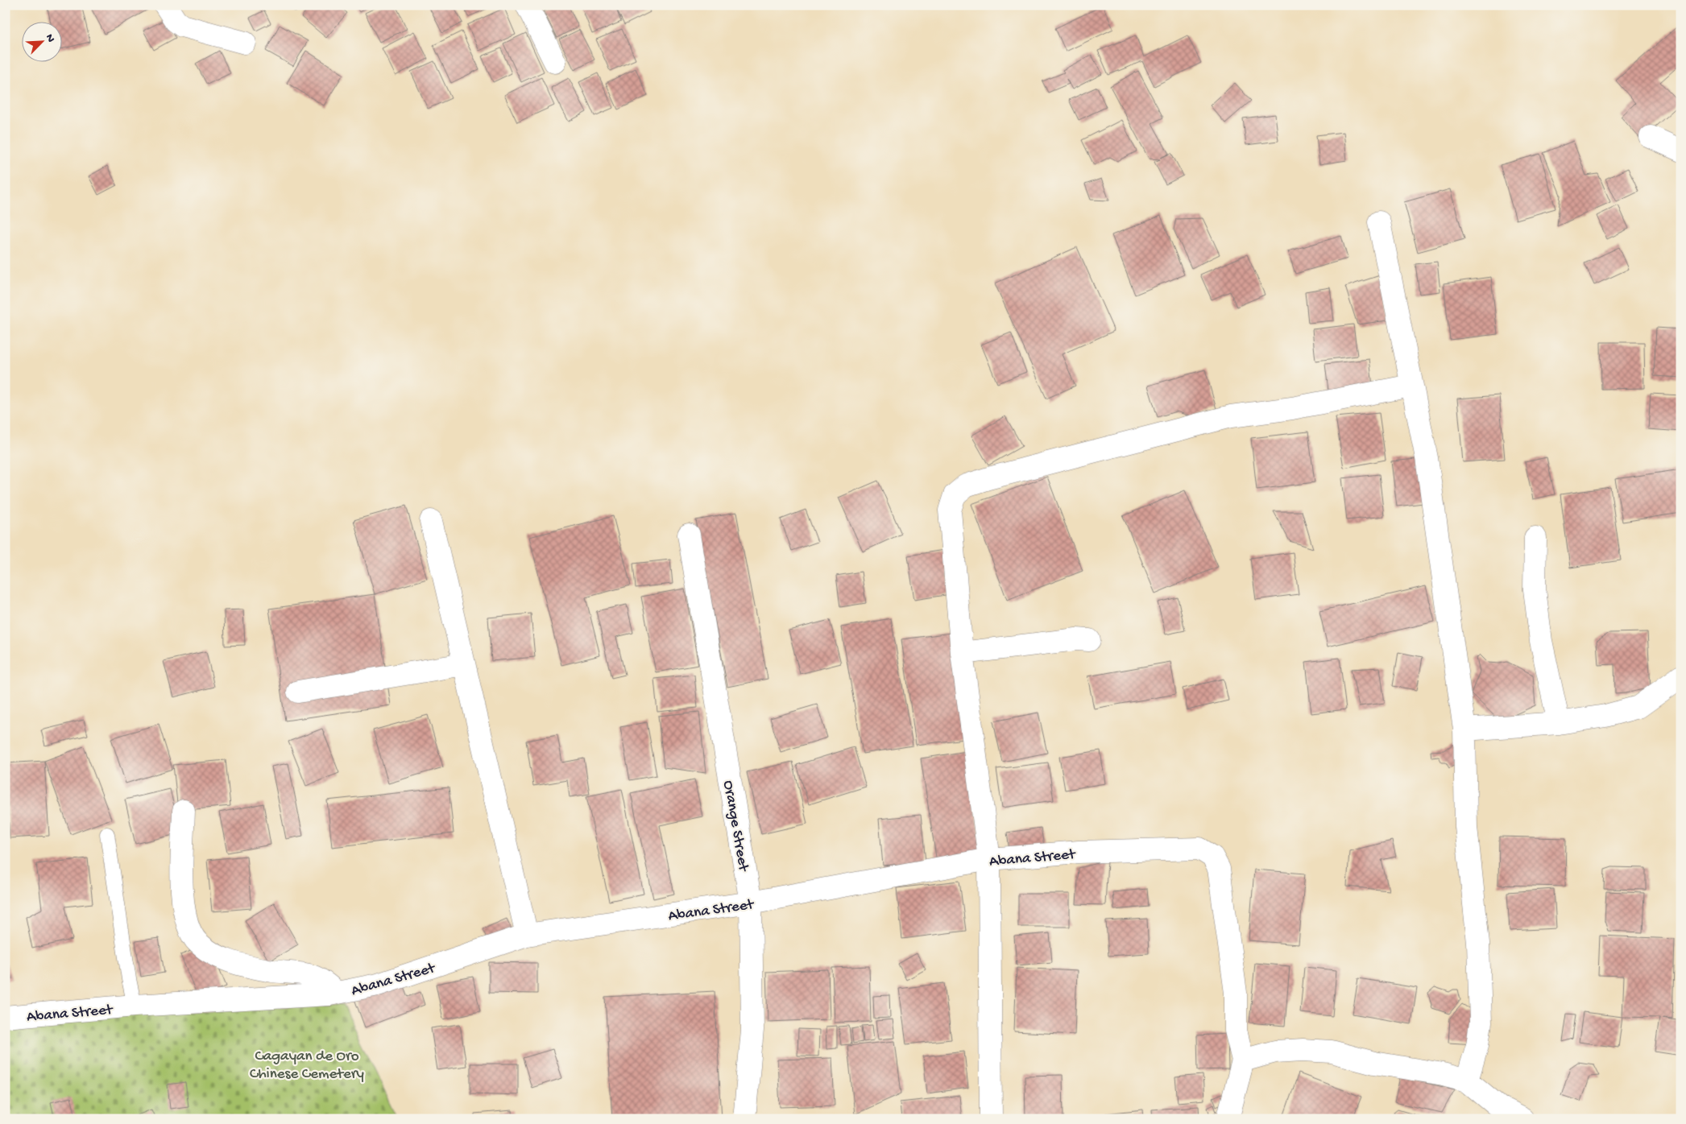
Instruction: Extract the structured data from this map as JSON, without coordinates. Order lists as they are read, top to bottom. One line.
{"streets":{"street":["Orange Street","Abana Street"]},"crossings":[["Orange Street","Abana Street"]],"parks":["Cagayan de Oro Chinese Cemetery"],"north":"top right"}
